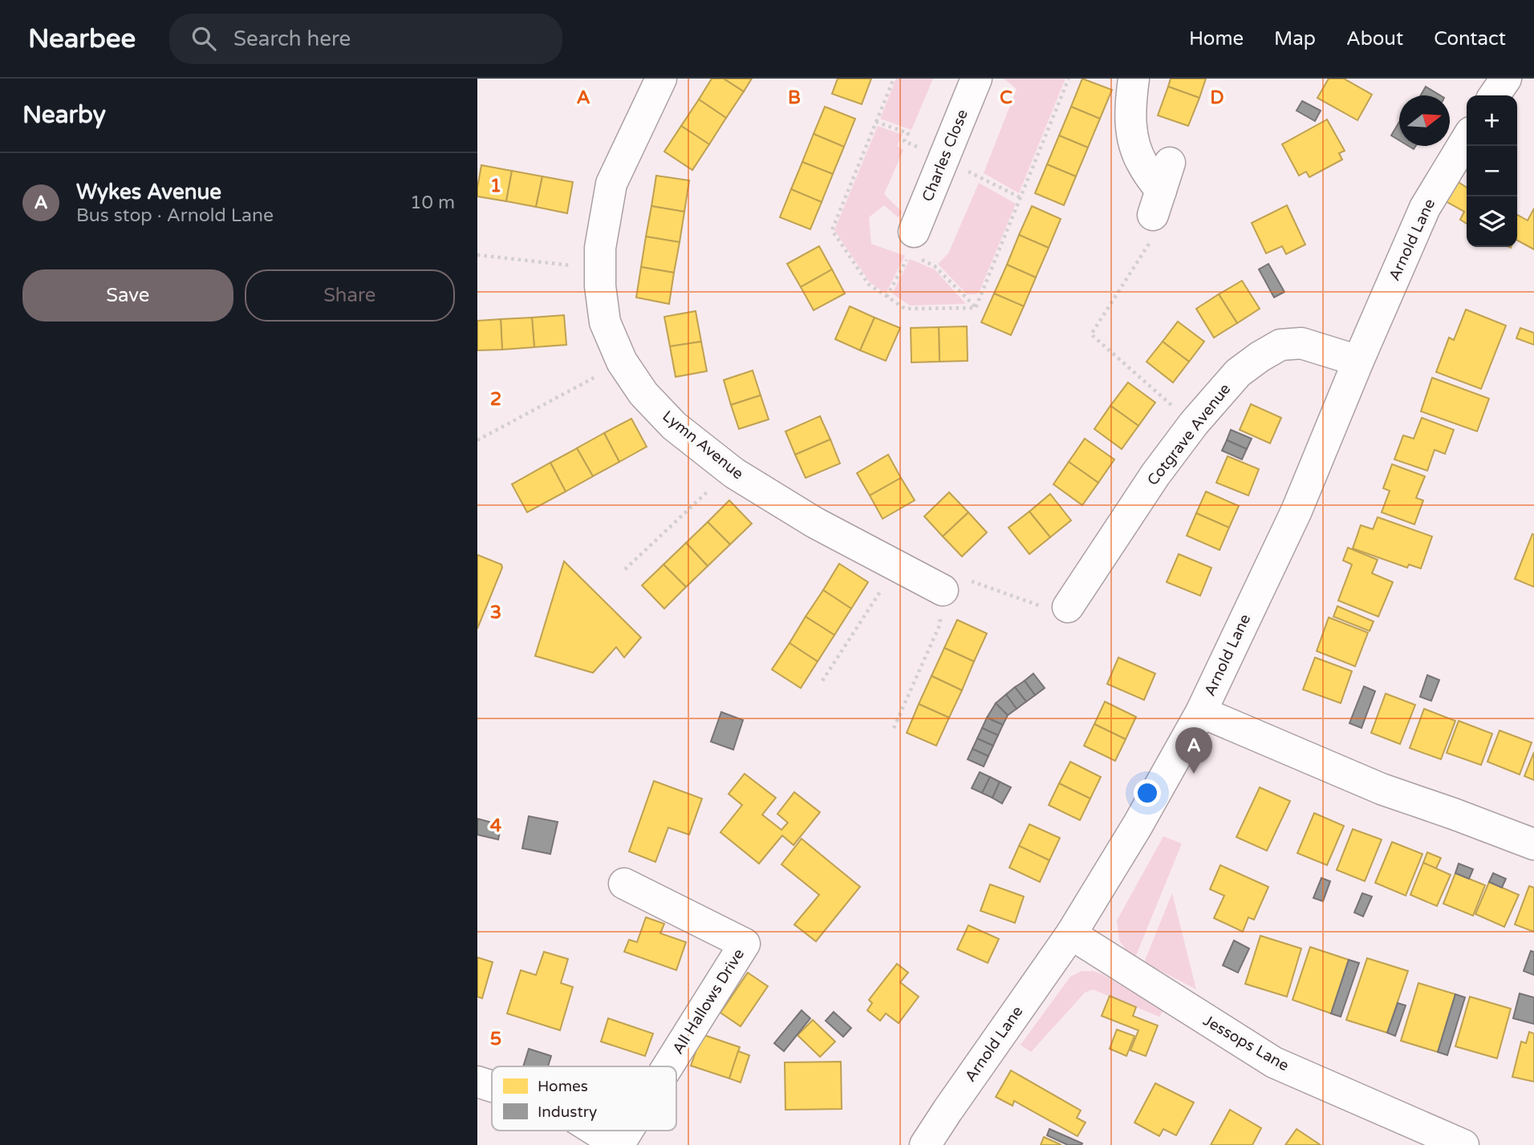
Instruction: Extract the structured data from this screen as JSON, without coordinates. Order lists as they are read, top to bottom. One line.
{"streets":{"street":["Charles Close","Arnold Lane","Cotgrave Avenue","Lymn Avenue","All Hallows Drive","Jessops Lane"]},"crossings":[["Arnold Lane","Cotgrave Avenue"],["Arnold Lane","Jessops Lane"]],"legend":["Homes","Industry"],"north":"right","page":{"header":"Nearbee","search":"Search here","nav":["Home","Map","About","Contact"],"heading":"Nearby","map_buttons":["+","−"],"list":[{"mark":"A","name":"Wykes Avenue","note":"Bus stop · Arnold Lane","value":"10 m"}],"buttons":["Save","Share"],"pins":"A"},"grid":{"columns":["A","B","C","D"],"rows":["1","2","3","4","5"]}}
